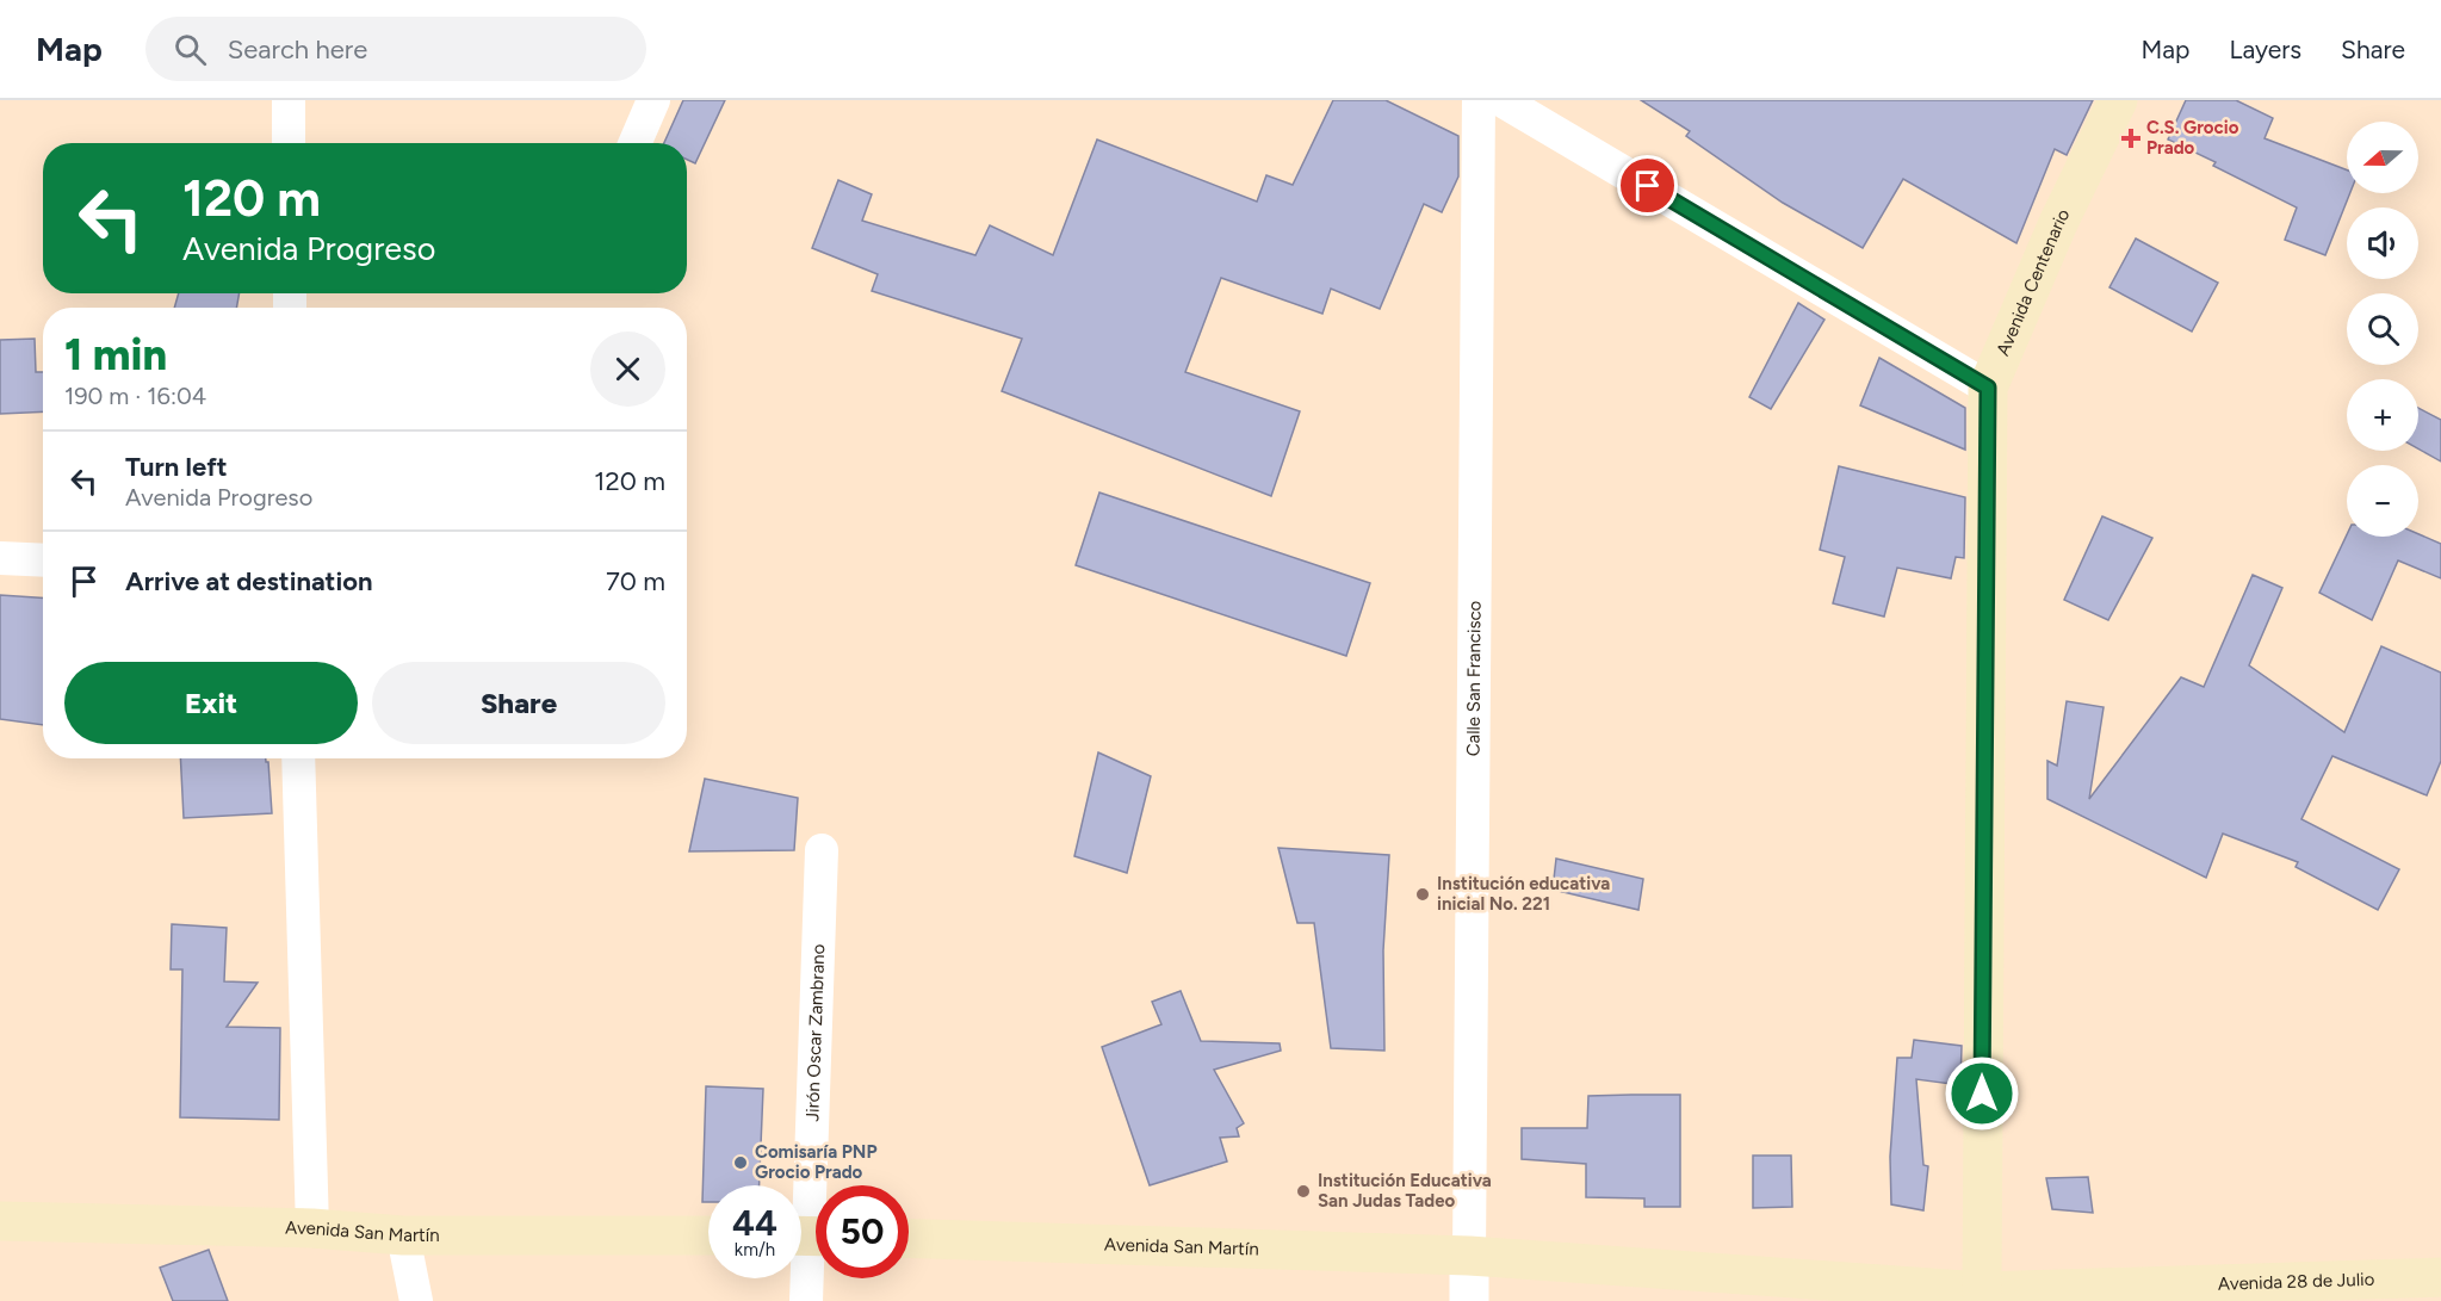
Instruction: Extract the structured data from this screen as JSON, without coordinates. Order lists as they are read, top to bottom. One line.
{"streets":{"main road":["Avenida Centenario","Avenida San Martín","Avenida 28 de Julio"],"street":["Calle San Francisco","Jirón Oscar Zambrano"]},"crossings":[["Avenida Centenario","Avenida San Martín"],["Avenida Centenario","Avenida 28 de Julio"],["Calle San Francisco","Avenida San Martín"],["Avenida San Martín","Avenida 28 de Julio"]],"places":{"health":["C.S. Grocio Prado"],"other":["Institución educativa inicial No. 221","Comisaría PNP Grocio Prado","Institución Educativa San Judas Tadeo"]},"north":"left","page":{"header":"Map","search":"Search here","nav":["Map","Layers","Share"],"map_buttons":["+","−"],"turn":["120 m","Avenida Progreso"],"heading":["1 min","190 m · 16:04"],"list":[{"name":"Turn left","note":"Avenida Progreso","value":"120 m"},{"name":"Arrive at destination","value":"70 m"}],"buttons":["Exit","Share"],"speed":"44 km/h","limit":"50"}}
